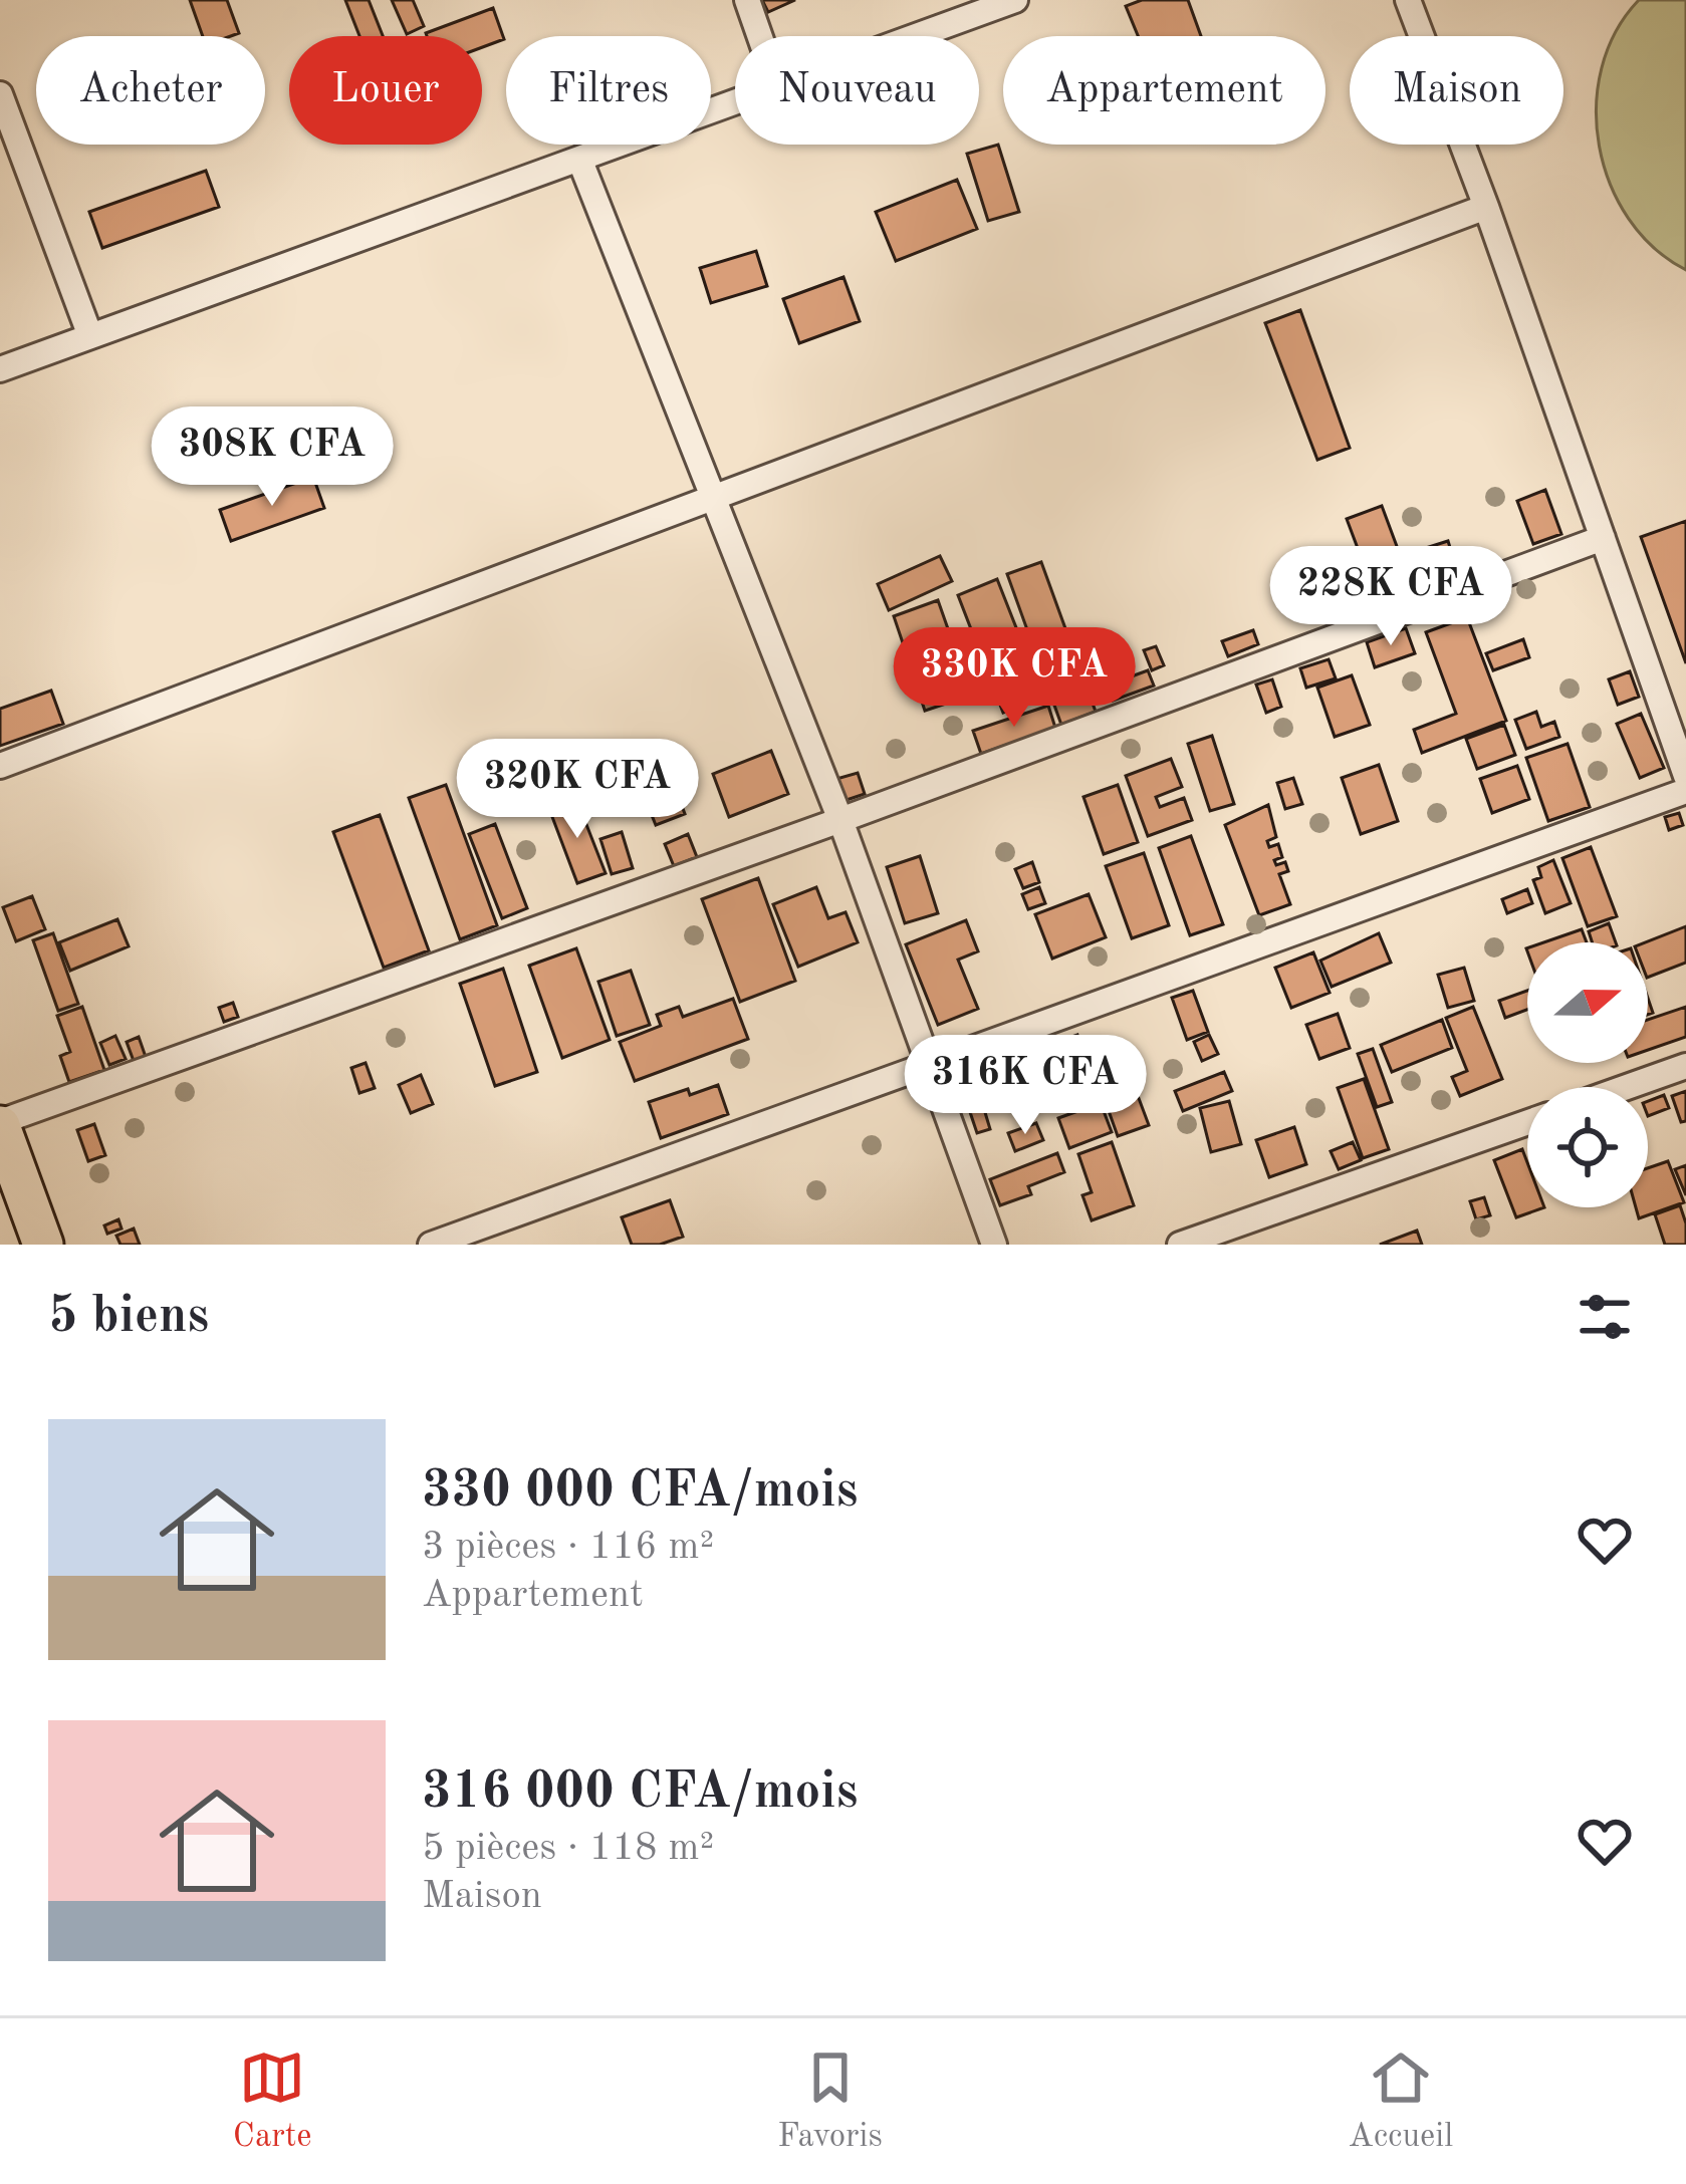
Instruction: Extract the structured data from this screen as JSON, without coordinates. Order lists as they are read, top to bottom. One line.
{"north":"right","page":{"chip":["Acheter","Louer","Filtres","Nouveau","Appartement","Maison"],"price":["308K CFA","228K CFA","330K CFA","320K CFA","316K CFA"],"heading":"5 biens","list":[{"name":"330 000 CFA/mois","note":"3 pièces · 116 m² · Appartement"},{"name":"316 000 CFA/mois","note":"5 pièces · 118 m² · Maison"}],"tabs":["Carte","Favoris","Accueil"]}}
